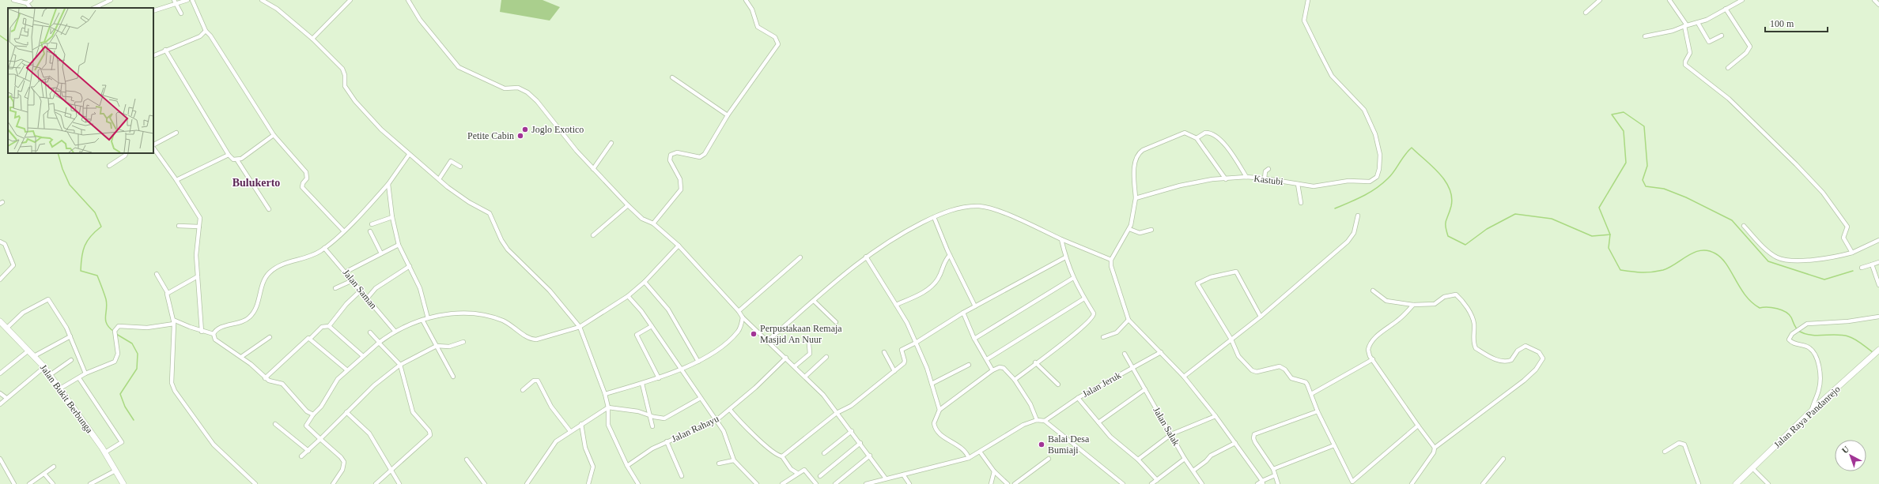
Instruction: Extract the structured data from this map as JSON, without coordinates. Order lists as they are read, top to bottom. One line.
{"streets":{"main road":["Jalan Bukit Berbunga","Jalan Raya Pandanrejo"],"street":["Kastubi","Jalan Saman","Jalan Jeruk","Jalan Salak","Jalan Rahayu"]},"crossings":[["Jalan Jeruk","Jalan Salak"]],"districts":["Bulukerto"],"places":["Joglo Exotico","Petite Cabin","Perpustakaan Remaja Masjid An Nuur","Balai Desa Bumiaji"],"scale_bar":"100 m","north":"top left"}
